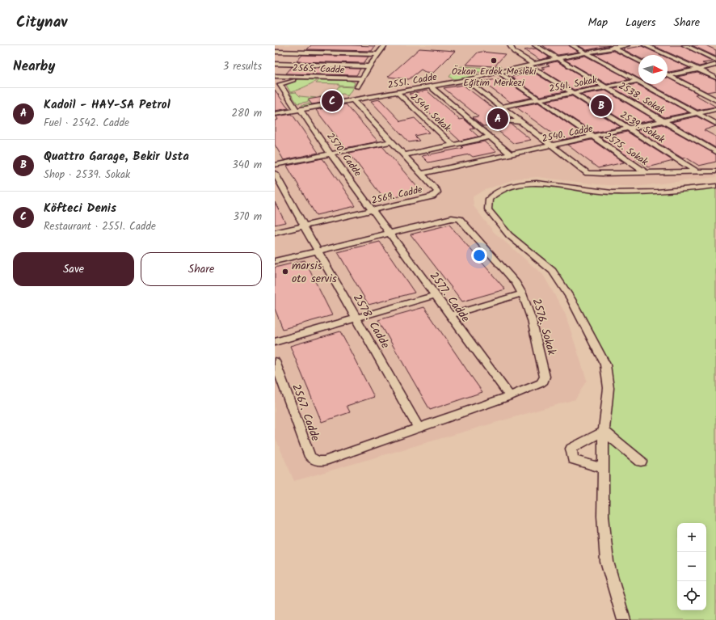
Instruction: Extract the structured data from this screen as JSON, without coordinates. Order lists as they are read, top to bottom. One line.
{"streets":{"street":["2565. Cadde","2551. Cadde","2541. Sokak","2538. Sokak","2544. Sokak","2539. Sokak","2540. Cadde","2575. Sokak","2570. Cadde","2569. Cadde","2577. Cadde","2578. Cadde","2576. Sokak","2567. Cadde"]},"crossings":[["2565. Cadde","2570. Cadde"],["2551. Cadde","2538. Sokak"],["2551. Cadde","2544. Sokak"],["2551. Cadde","2539. Sokak"],["2551. Cadde","2575. Sokak"],["2551. Cadde","2570. Cadde"],["2551. Cadde","2569. Cadde"],["2541. Sokak","2538. Sokak"],["2541. Sokak","2539. Sokak"],["2541. Sokak","2575. Sokak"],["2538. Sokak","2540. Cadde"],["2539. Sokak","2540. Cadde"],["2540. Cadde","2575. Sokak"],["2540. Cadde","2569. Cadde"],["2570. Cadde","2569. Cadde"],["2570. Cadde","2577. Cadde"],["2569. Cadde","2577. Cadde"],["2569. Cadde","2578. Cadde"],["2577. Cadde","2576. Sokak"],["2578. Cadde","2576. Sokak"],["2576. Sokak","2567. Cadde"]],"places":["Özkan Erdek Mesleki Eğitim Merkezi","marsis oto servis"],"north":"right","page":{"header":"Citynav","nav":["Map","Layers","Share"],"heading":["Nearby","3 results"],"list":[{"mark":"A","name":"Kadoil - HAY-SA Petrol","note":"Fuel · 2542. Cadde","value":"280 m"},{"mark":"B","name":"Quattro Garage, Bekir Usta","note":"Shop · 2539. Sokak","value":"340 m"},{"mark":"C","name":"Köfteci Denis","note":"Restaurant · 2551. Cadde","value":"370 m"}],"pins":["C","B","A"],"buttons":["Save","Share"],"map_buttons":["+","−"]}}
